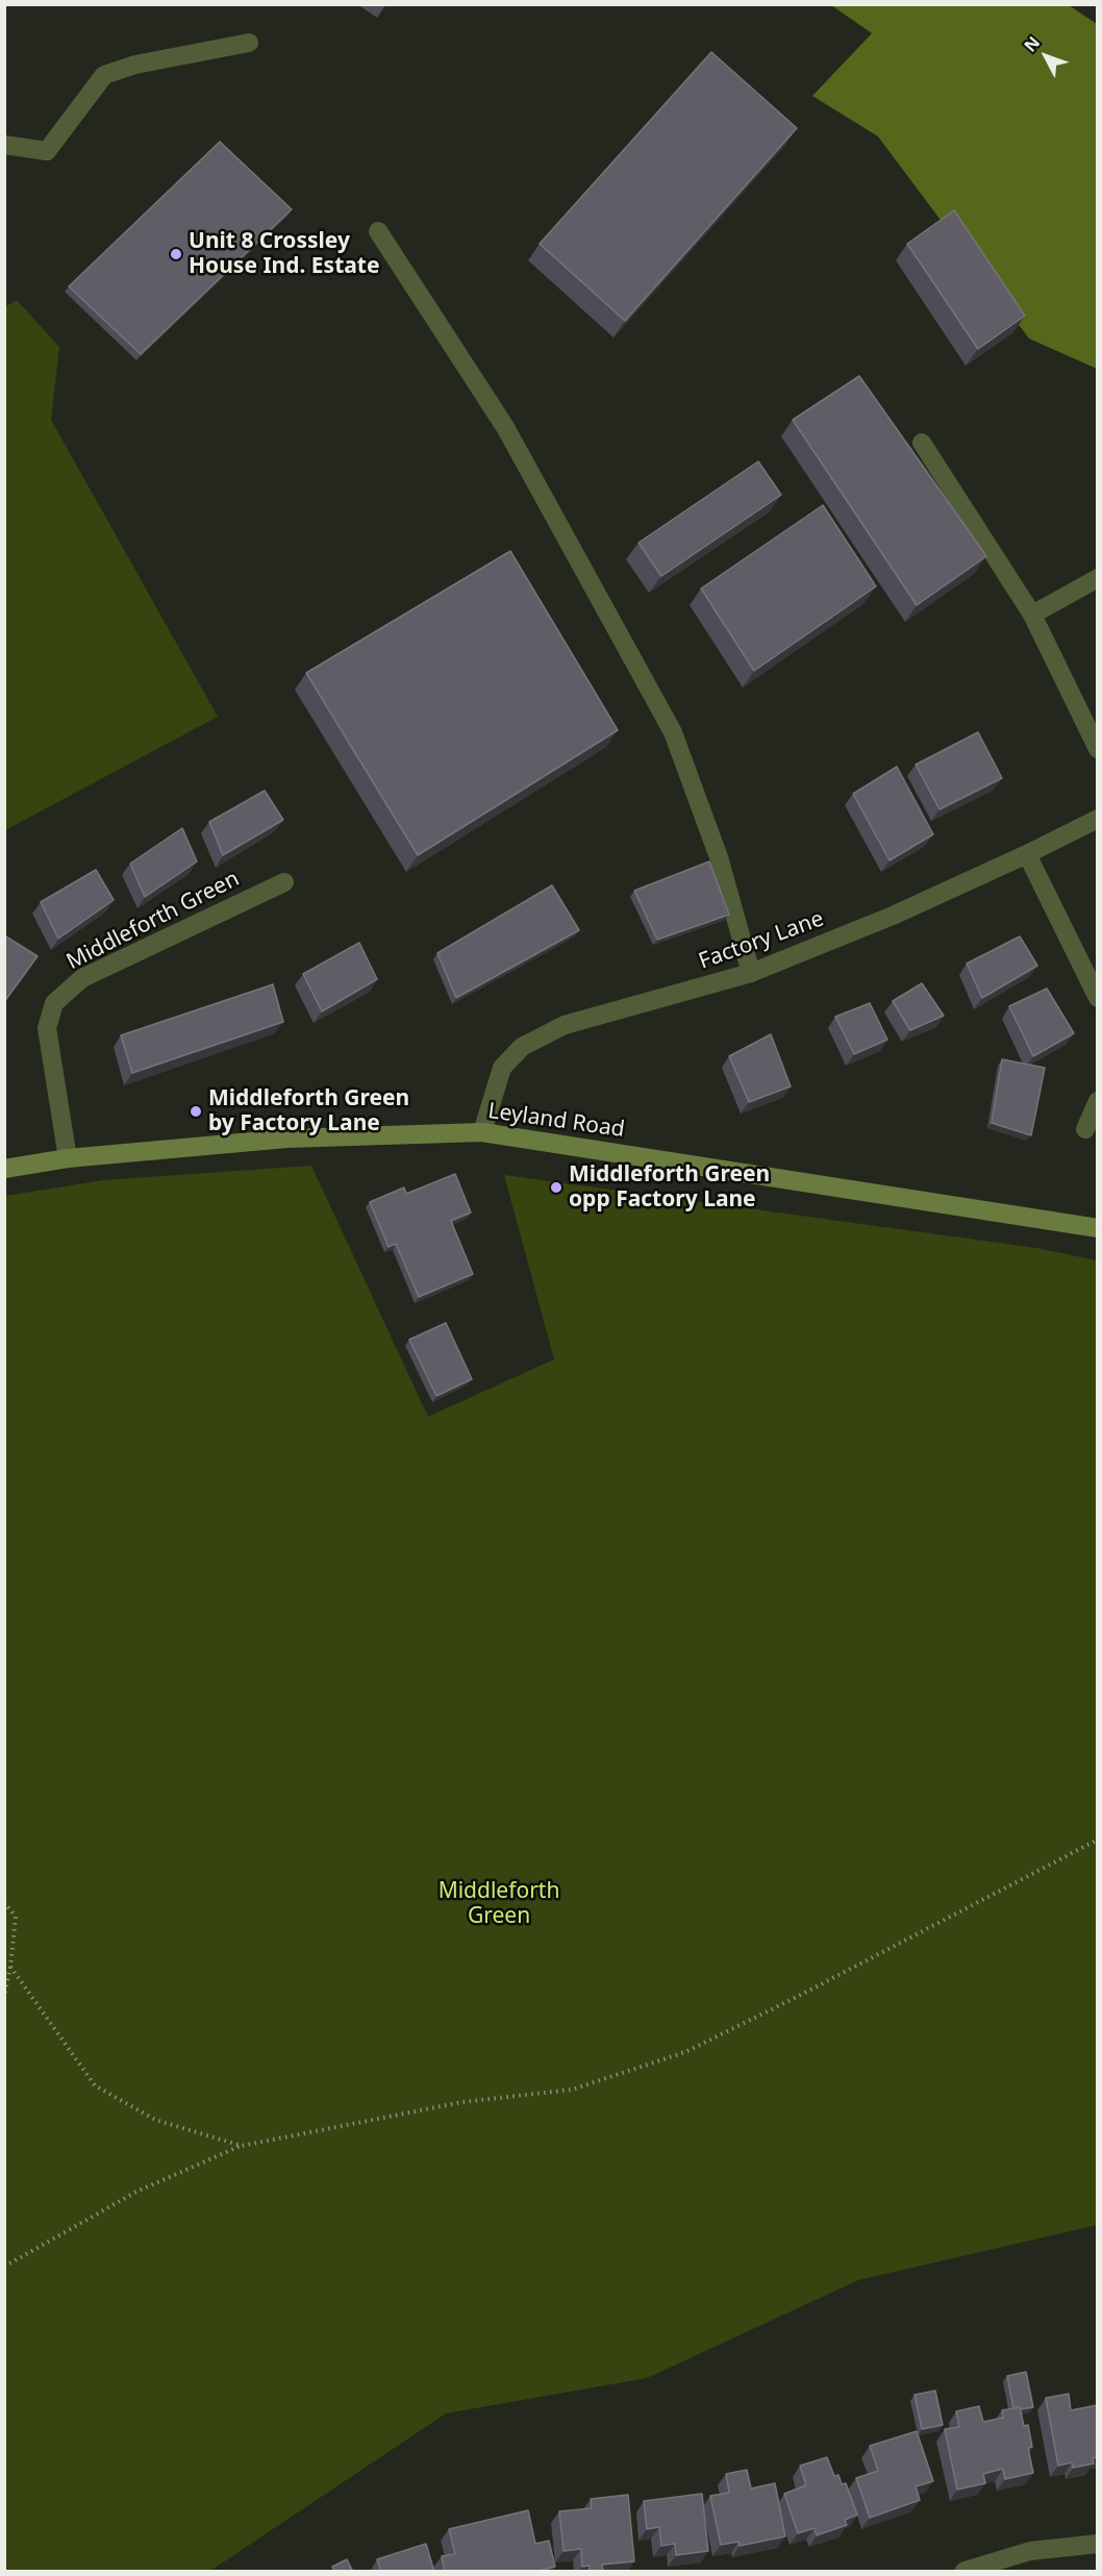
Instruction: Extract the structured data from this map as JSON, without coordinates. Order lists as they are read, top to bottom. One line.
{"streets":{"main road":["Leyland Road"],"street":["Middleforth Green","Factory Lane"]},"crossings":[["Middleforth Green","Leyland Road"],["Factory Lane","Leyland Road"]],"parks":["Middleforth Green"],"places":["Unit 8 Crossley House Ind. Estate","Middleforth Green by Factory Lane","Middleforth Green opp Factory Lane"],"north":"top left"}
